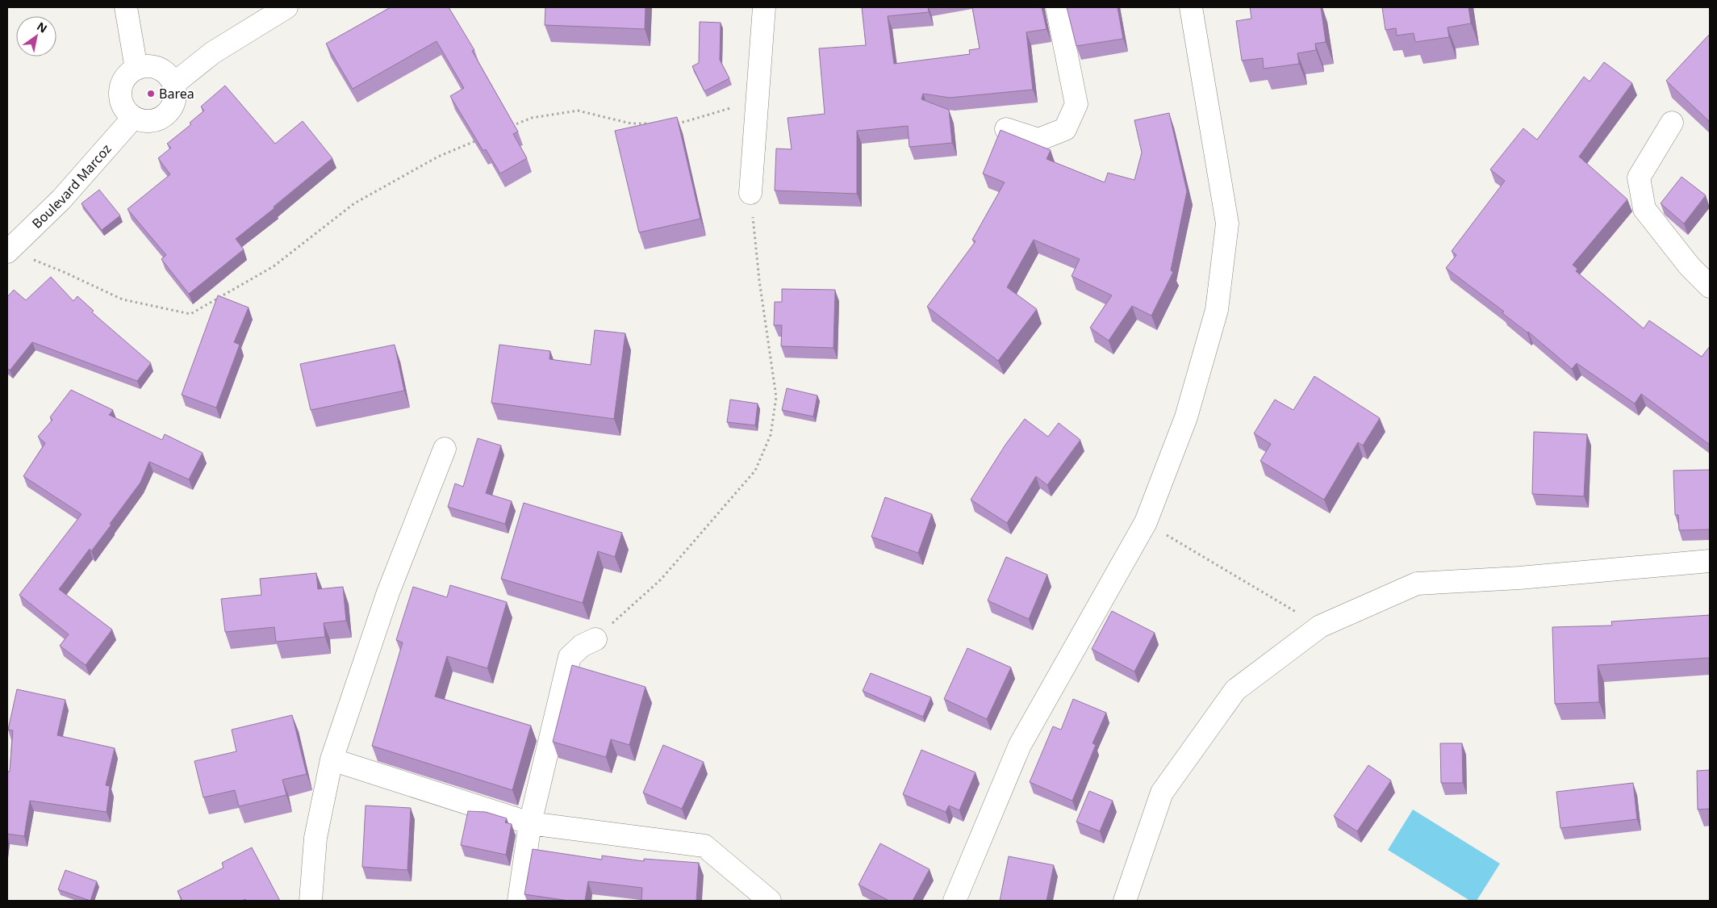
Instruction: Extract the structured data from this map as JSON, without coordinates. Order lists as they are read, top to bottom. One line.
{"streets":{"street":["Boulevard Marcoz"]},"places":["Barea"],"north":"top right"}
